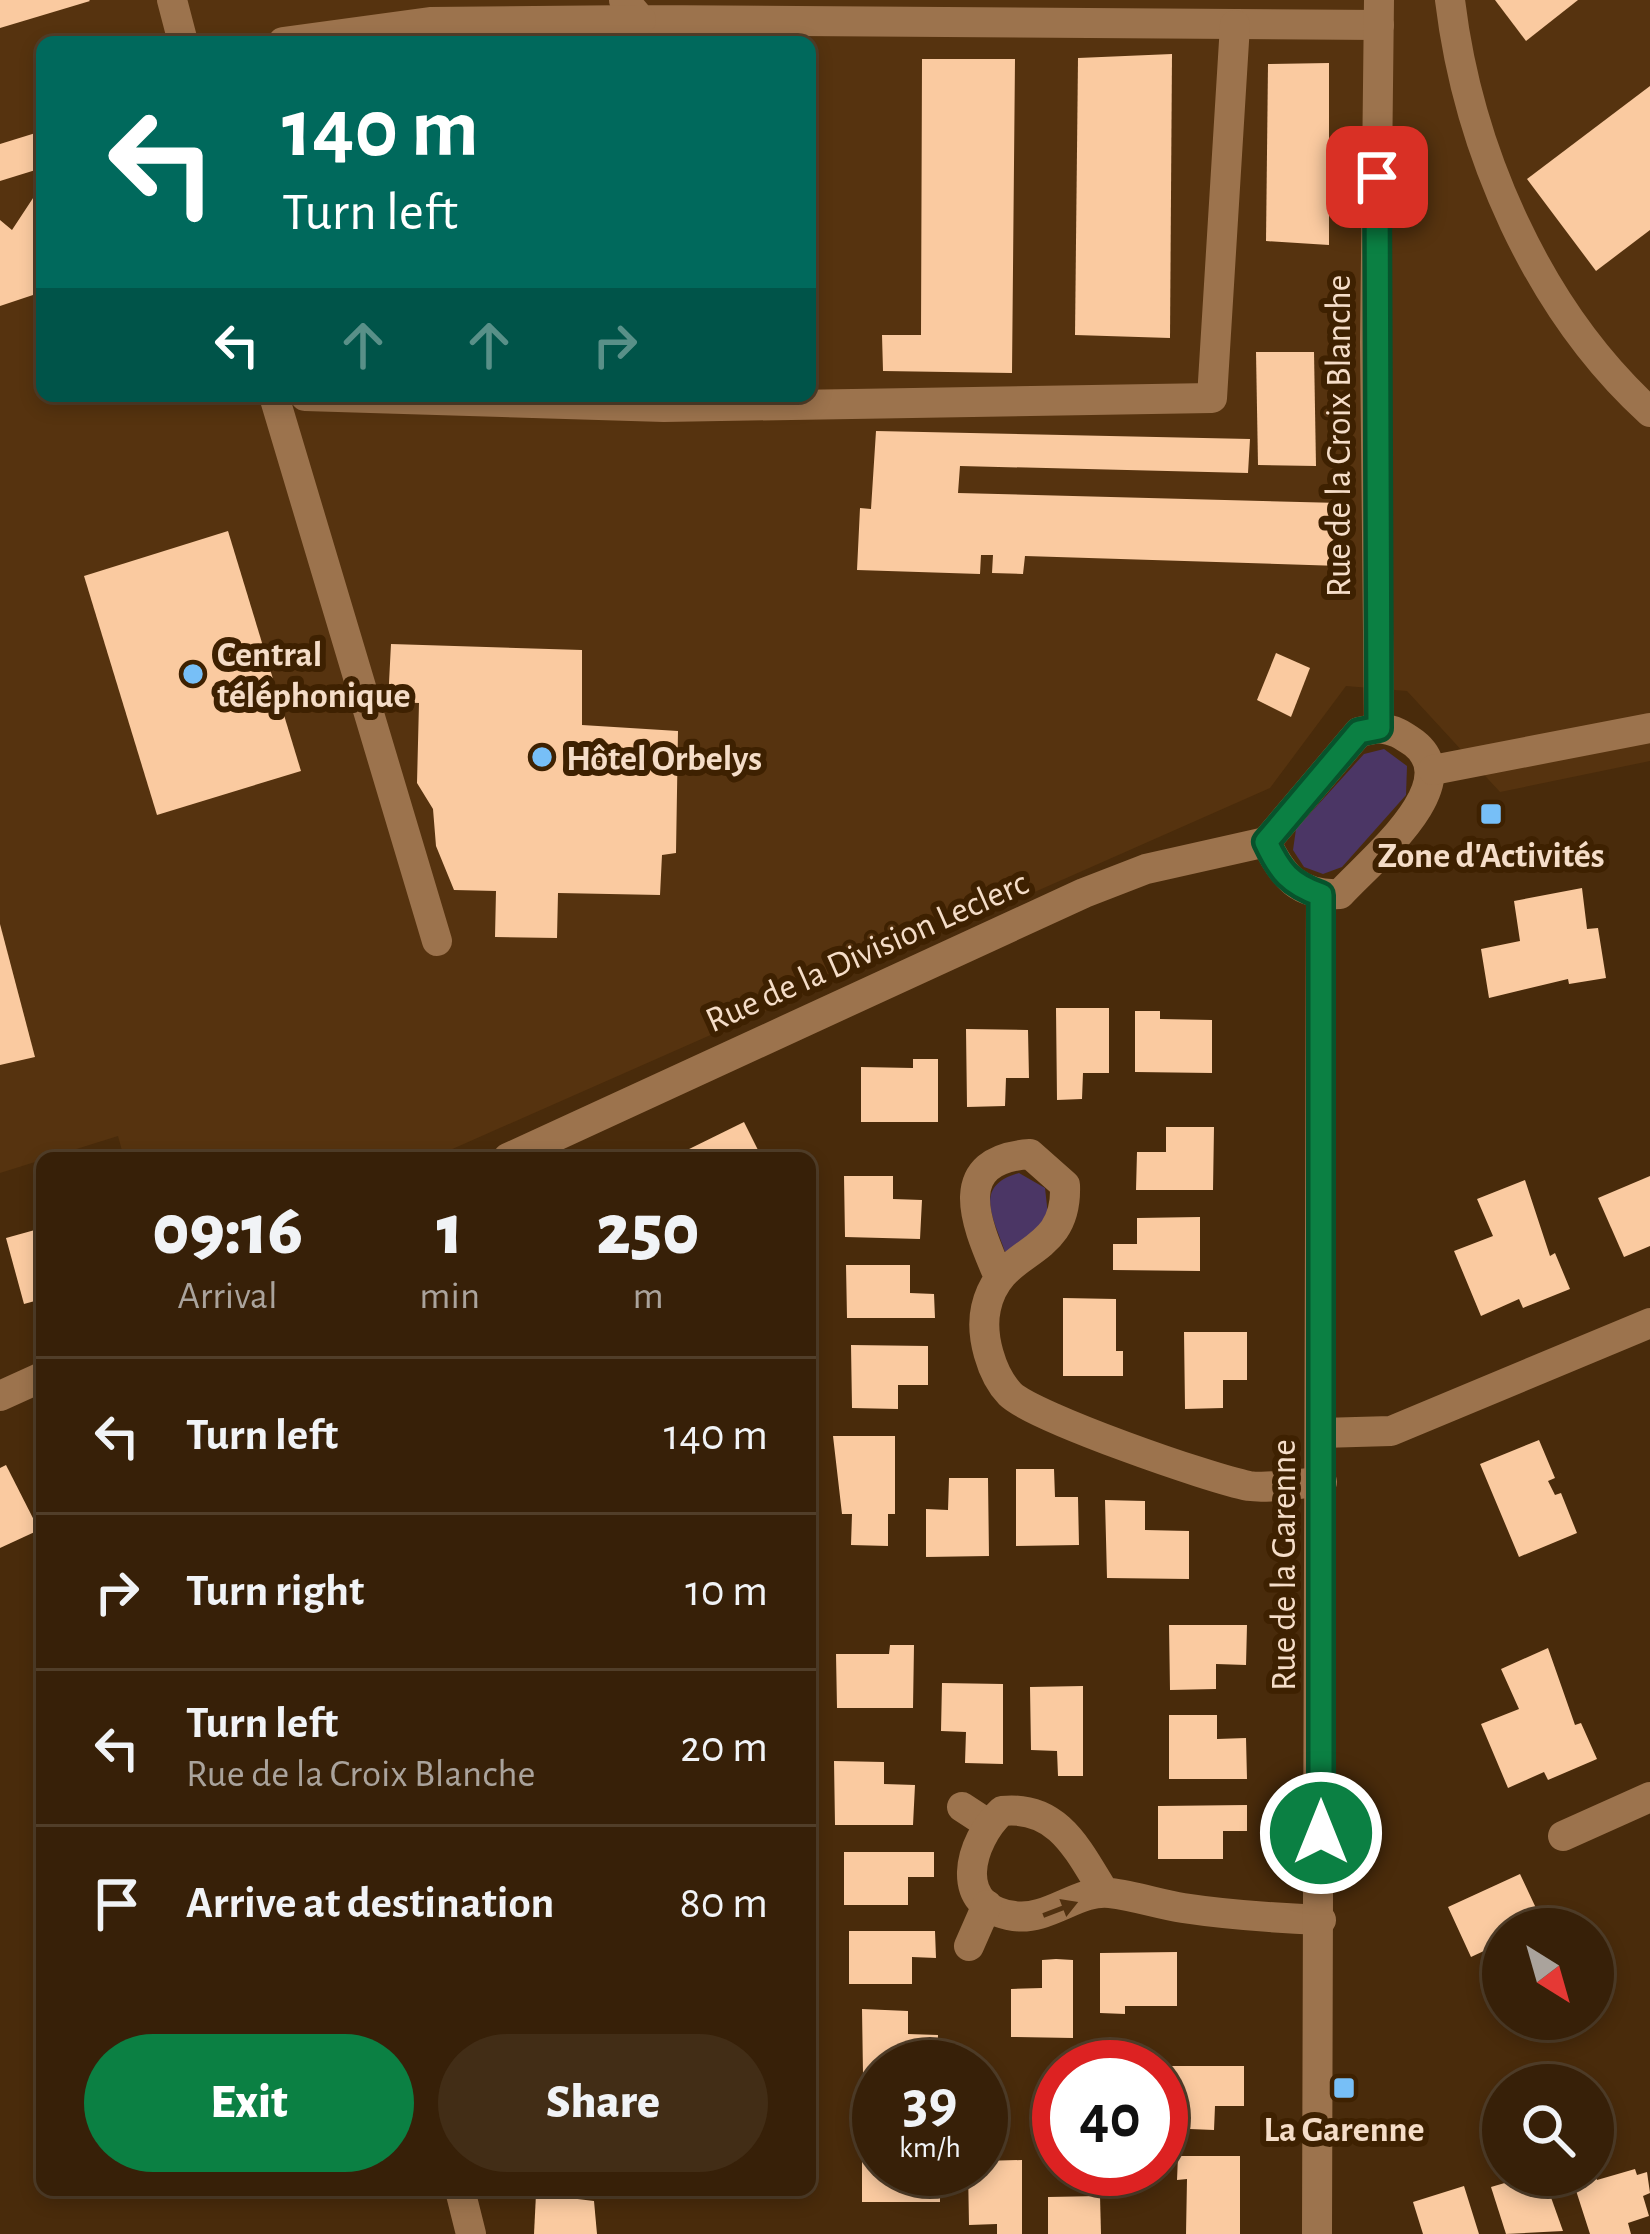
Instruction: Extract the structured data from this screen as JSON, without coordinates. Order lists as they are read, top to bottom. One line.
{"streets":{"street":["Rue de la Croix Blanche","Rue de la Division Leclerc","Rue de la Garenne"]},"places":{"other":["Central téléphonique","Hôtel Orbelys"],"transit":["Zone d'Activités","La Garenne"]},"north":"bottom right","page":{"turn":["140 m","Turn left"],"eta":["09:16","Arrival","1","min","250","m"],"list":[{"name":"Turn left","value":"140 m"},{"name":"Turn right","value":"10 m"},{"name":"Turn left","note":"Rue de la Croix Blanche","value":"20 m"},{"name":"Arrive at destination","value":"80 m"}],"buttons":["Exit","Share"],"speed":"39 km/h","limit":"40"}}
